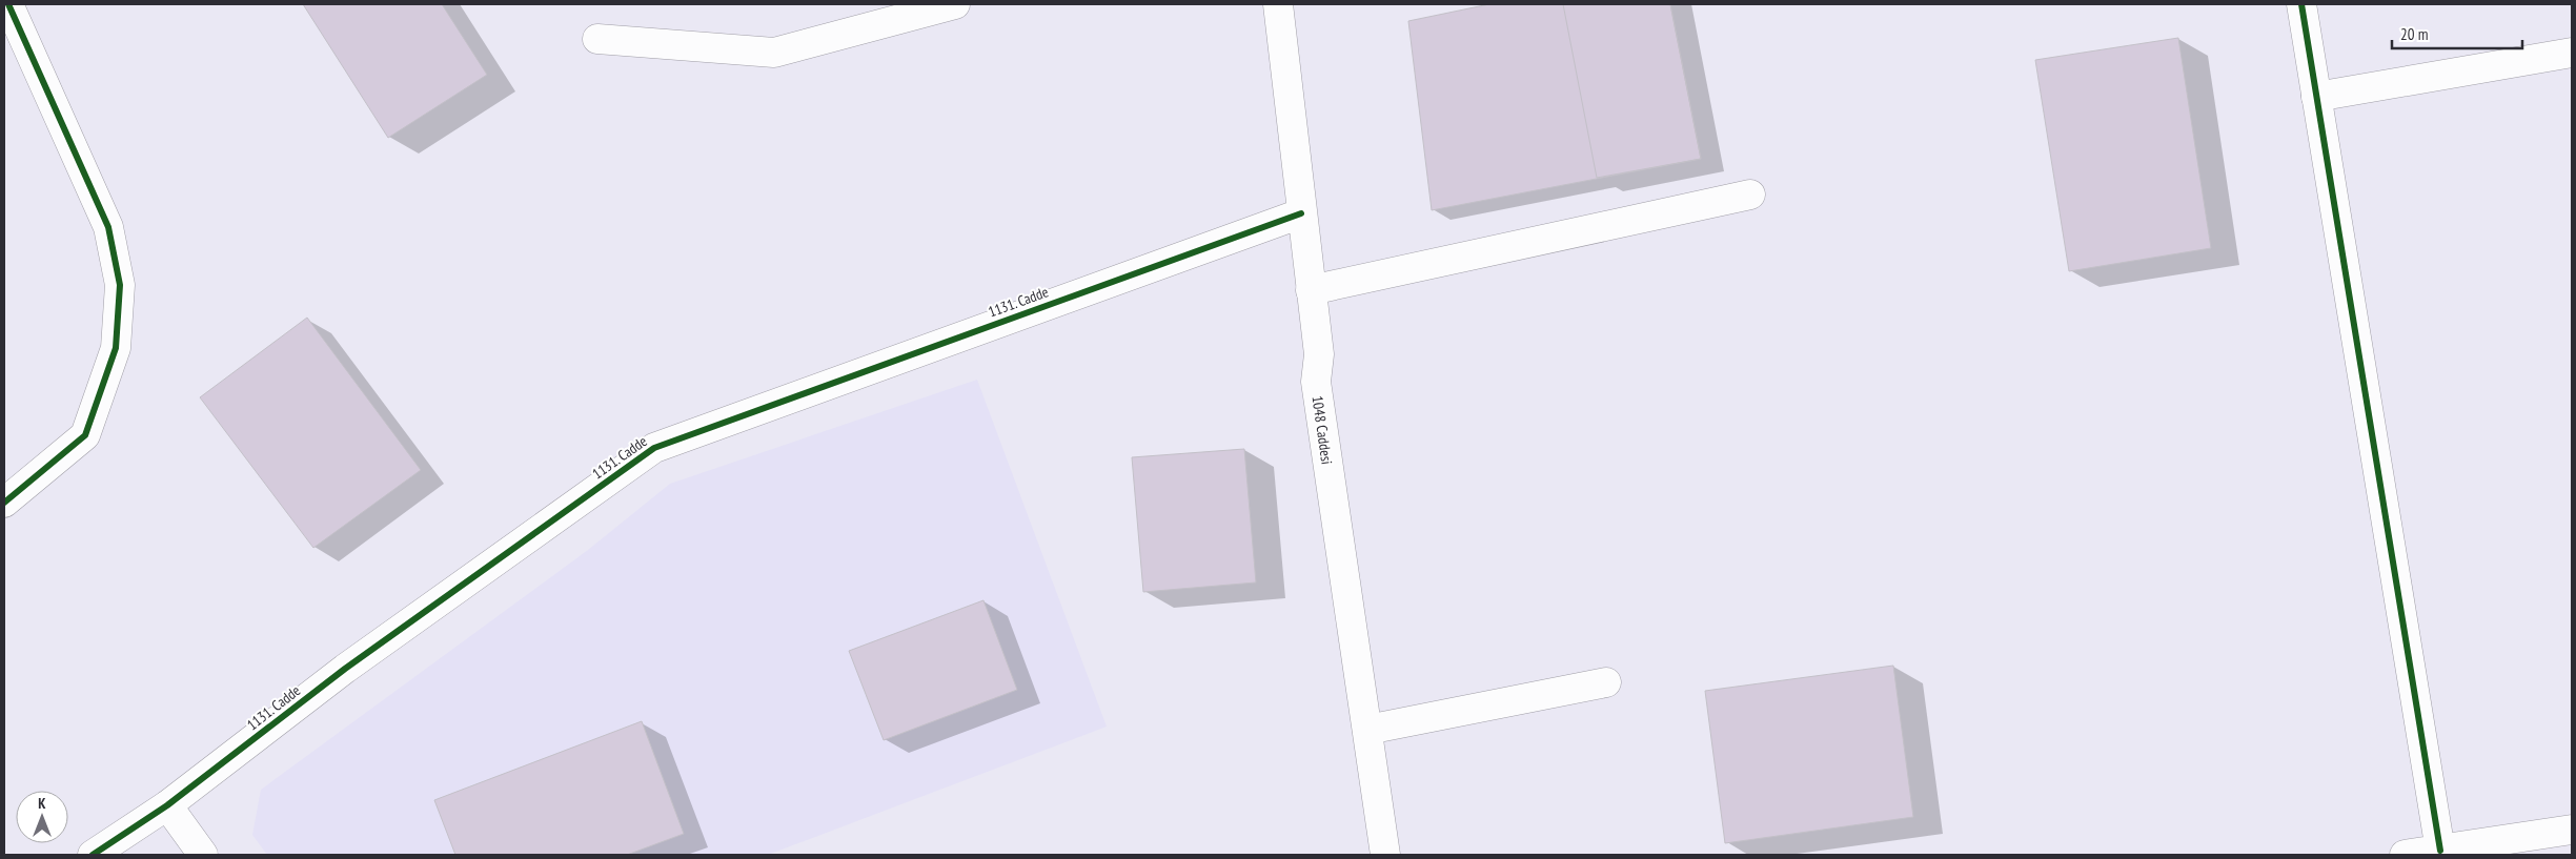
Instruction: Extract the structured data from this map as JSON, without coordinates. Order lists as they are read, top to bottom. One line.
{"streets":{"street":["1131. Cadde","1048 Caddesi"]},"crossings":[["1131. Cadde","1048 Caddesi"]],"scale_bar":"20 m","north":"top"}
